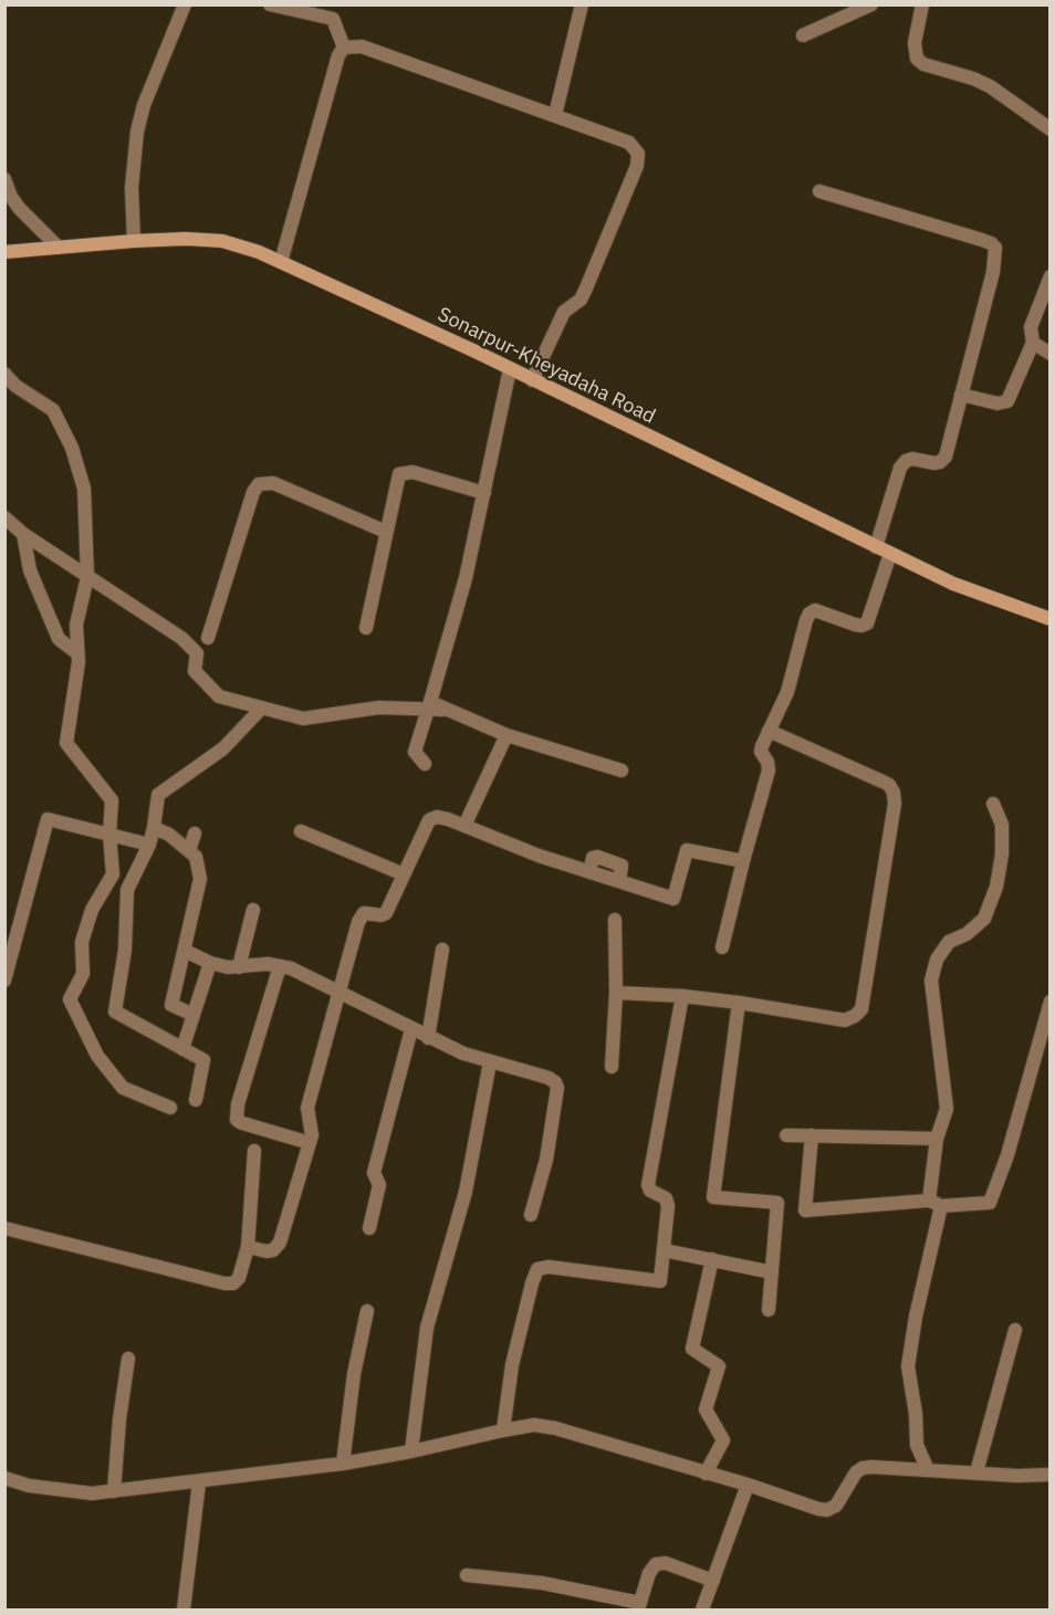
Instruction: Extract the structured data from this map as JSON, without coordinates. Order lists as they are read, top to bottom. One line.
{"streets":{"main road":["Sonarpur-Kheyadaha Road"]}}
